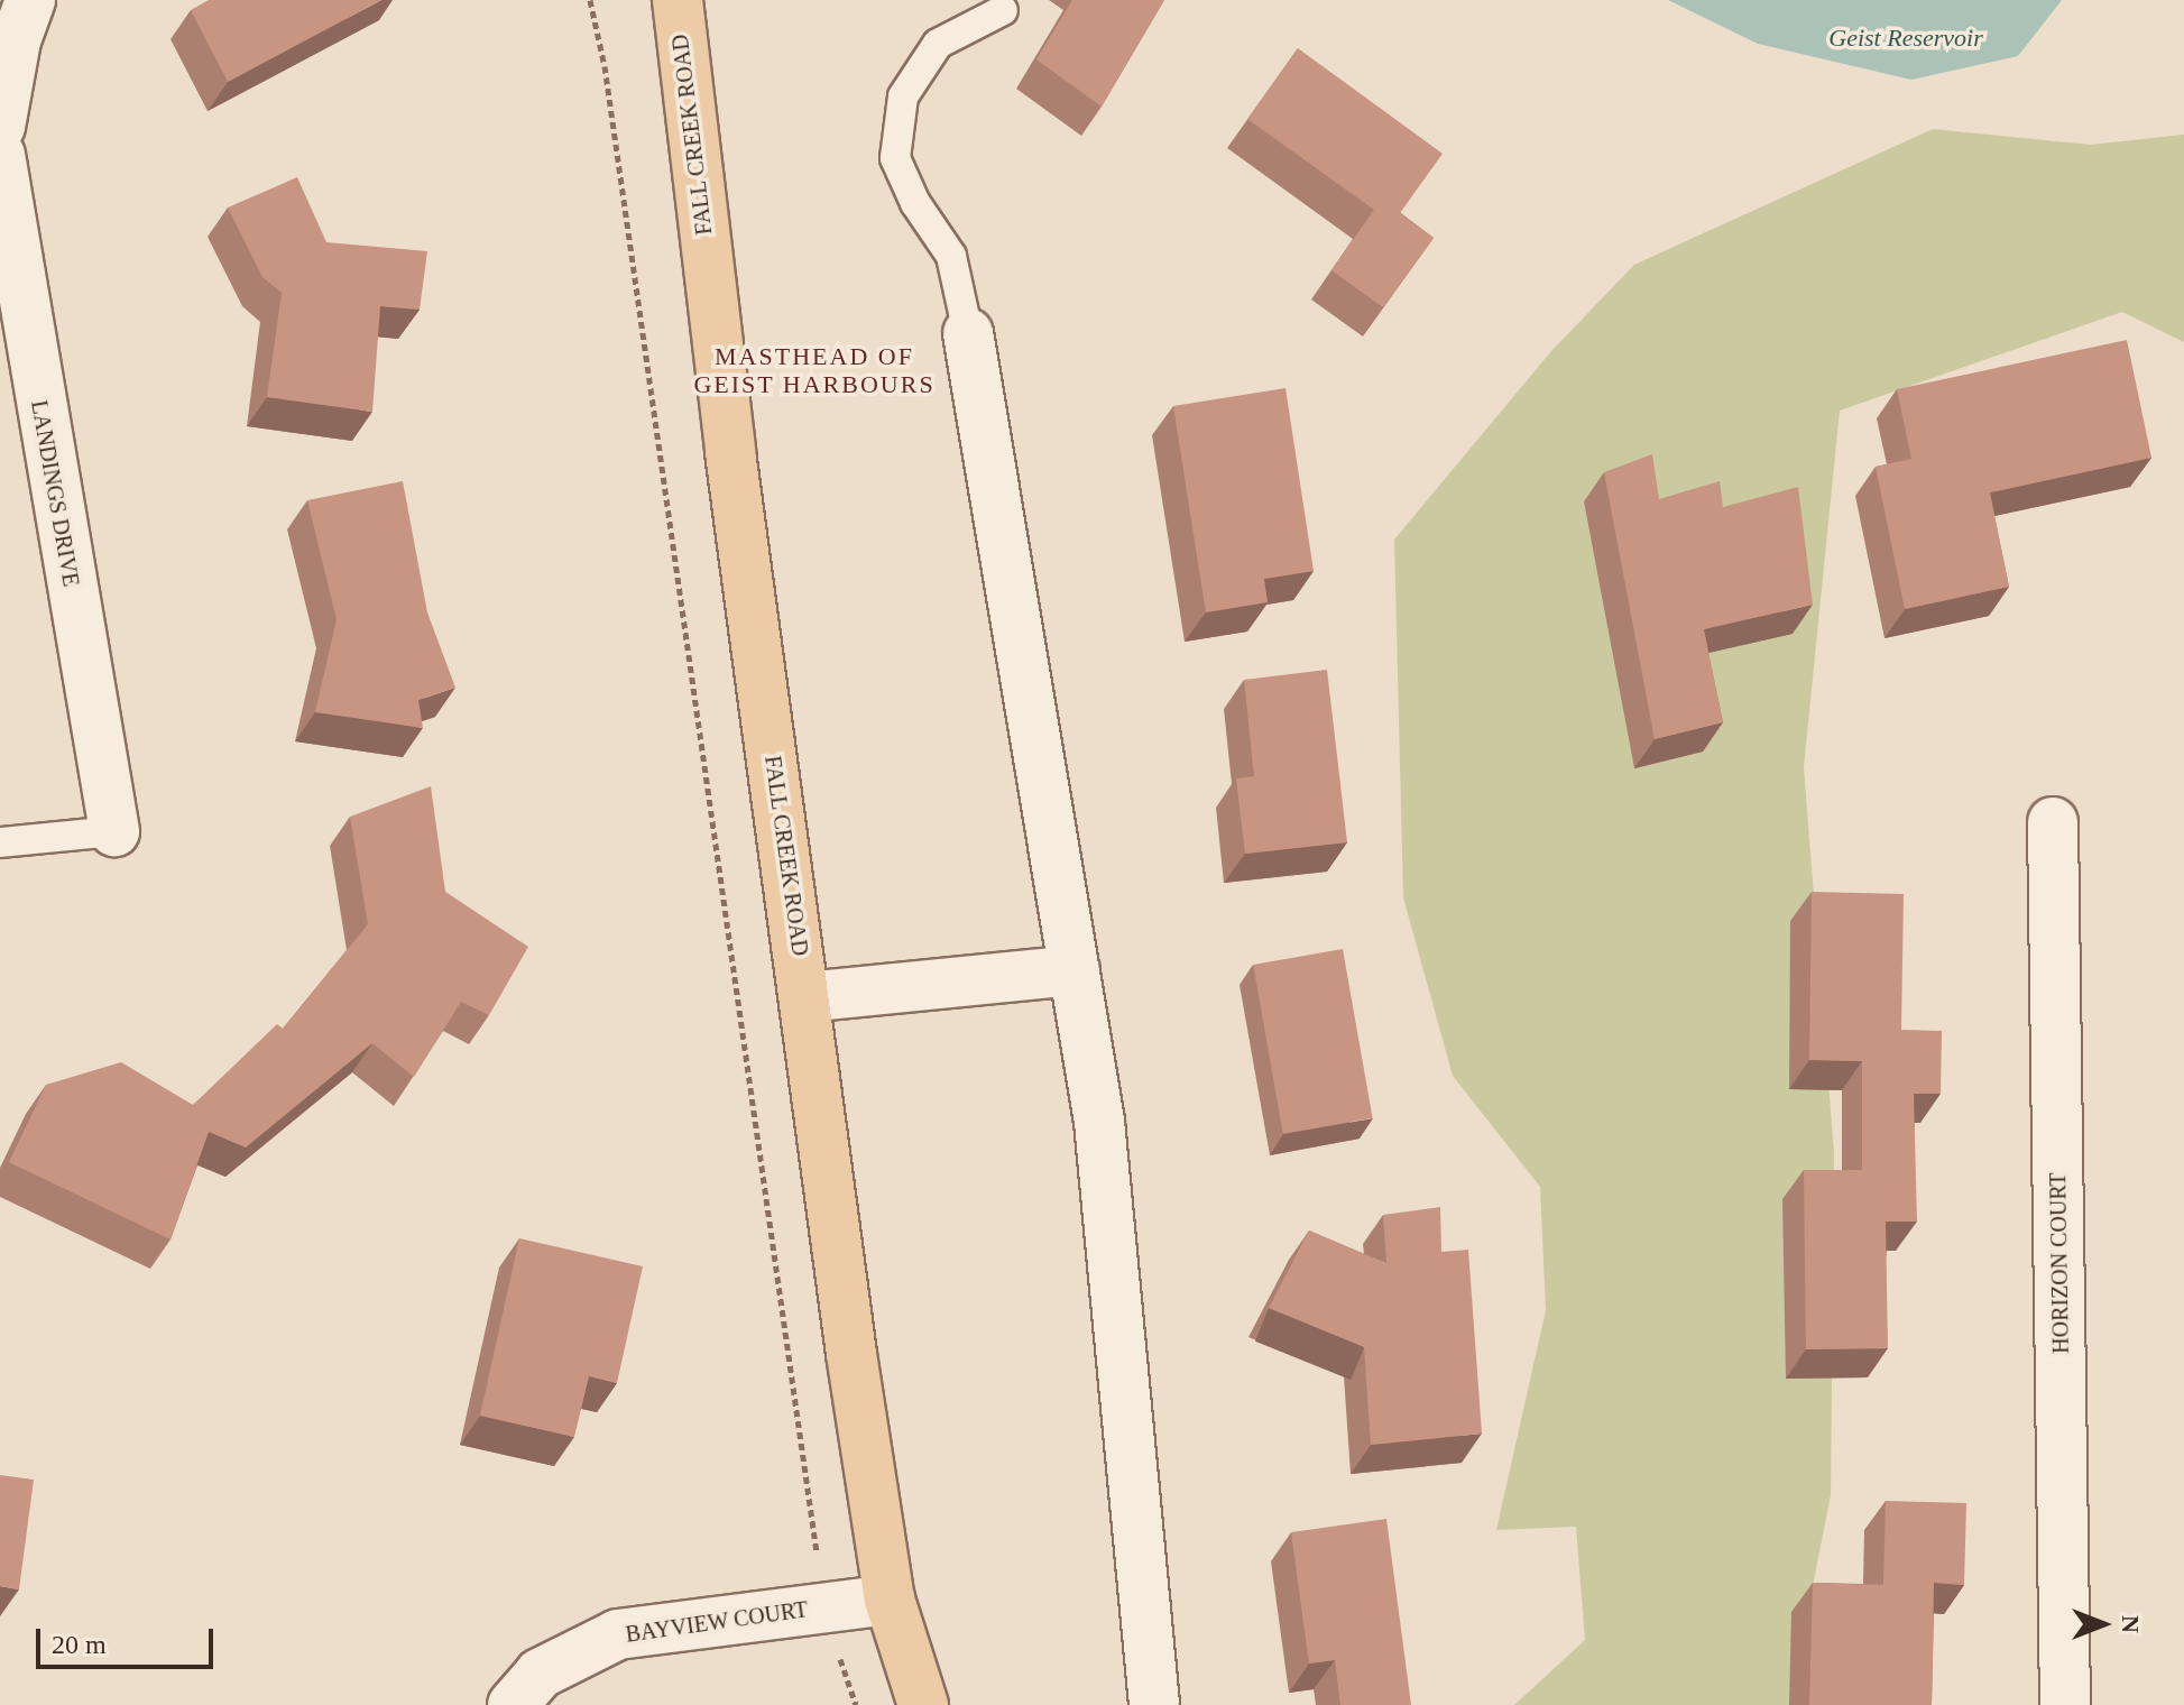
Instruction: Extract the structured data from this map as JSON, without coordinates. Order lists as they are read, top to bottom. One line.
{"streets":{"main road":["FALL CREEK ROAD"],"street":["LANDINGS DRIVE","HORIZON COURT","BAYVIEW COURT"]},"crossings":[["FALL CREEK ROAD","BAYVIEW COURT"]],"districts":["MASTHEAD OF GEIST HARBOURS"],"water":["Geist Reservoir"],"scale_bar":"20 m","north":"right"}
